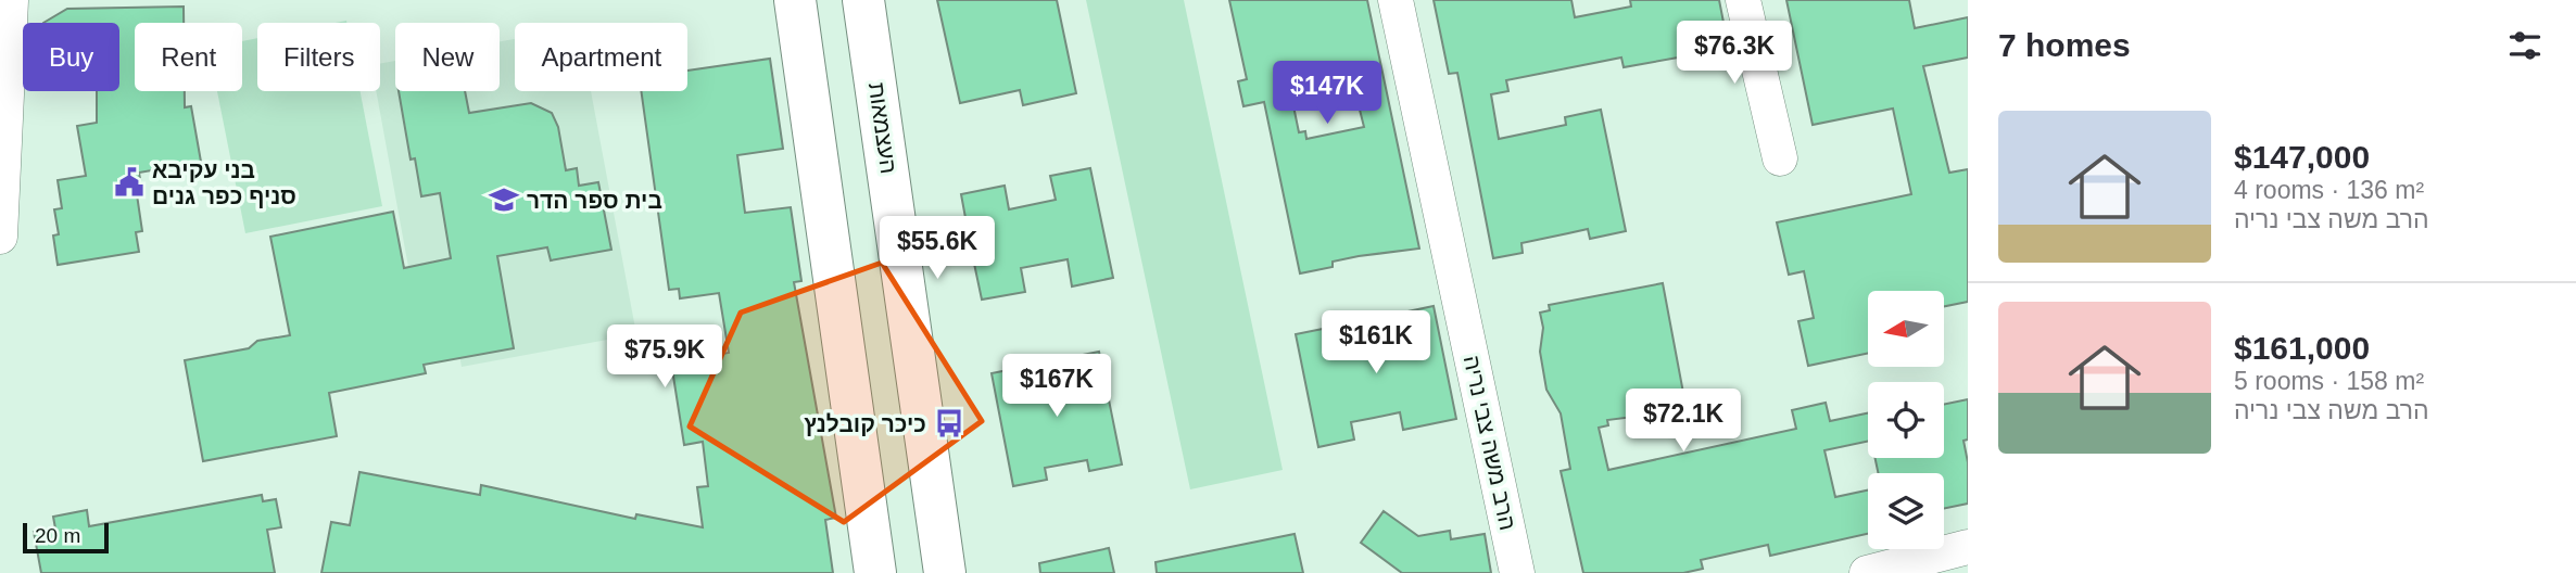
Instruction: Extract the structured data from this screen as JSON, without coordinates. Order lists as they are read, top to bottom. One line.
{"streets":{"main road":["העצמאות"],"street":["הרב משה צבי נריה"]},"places":{"public building":["בני עקיבא סניף כפר גנים"],"school or university":["בית ספר הדר"],"bus stop":["כיכר קובלנץ"]},"scale_bar":"20 m","north":"left","page":{"heading":"7 homes","price":["$76.3K","$147K","$55.6K","$161K","$75.9K","$167K","$72.1K"],"chip":["Buy","Rent","Filters","New","Apartment"],"list":[{"name":"$147,000","note":"4 rooms · 136 m² · הרב משה צבי נריה"},{"name":"$161,000","note":"5 rooms · 158 m² · הרב משה צבי נריה"}],"scale":"20 m"}}
